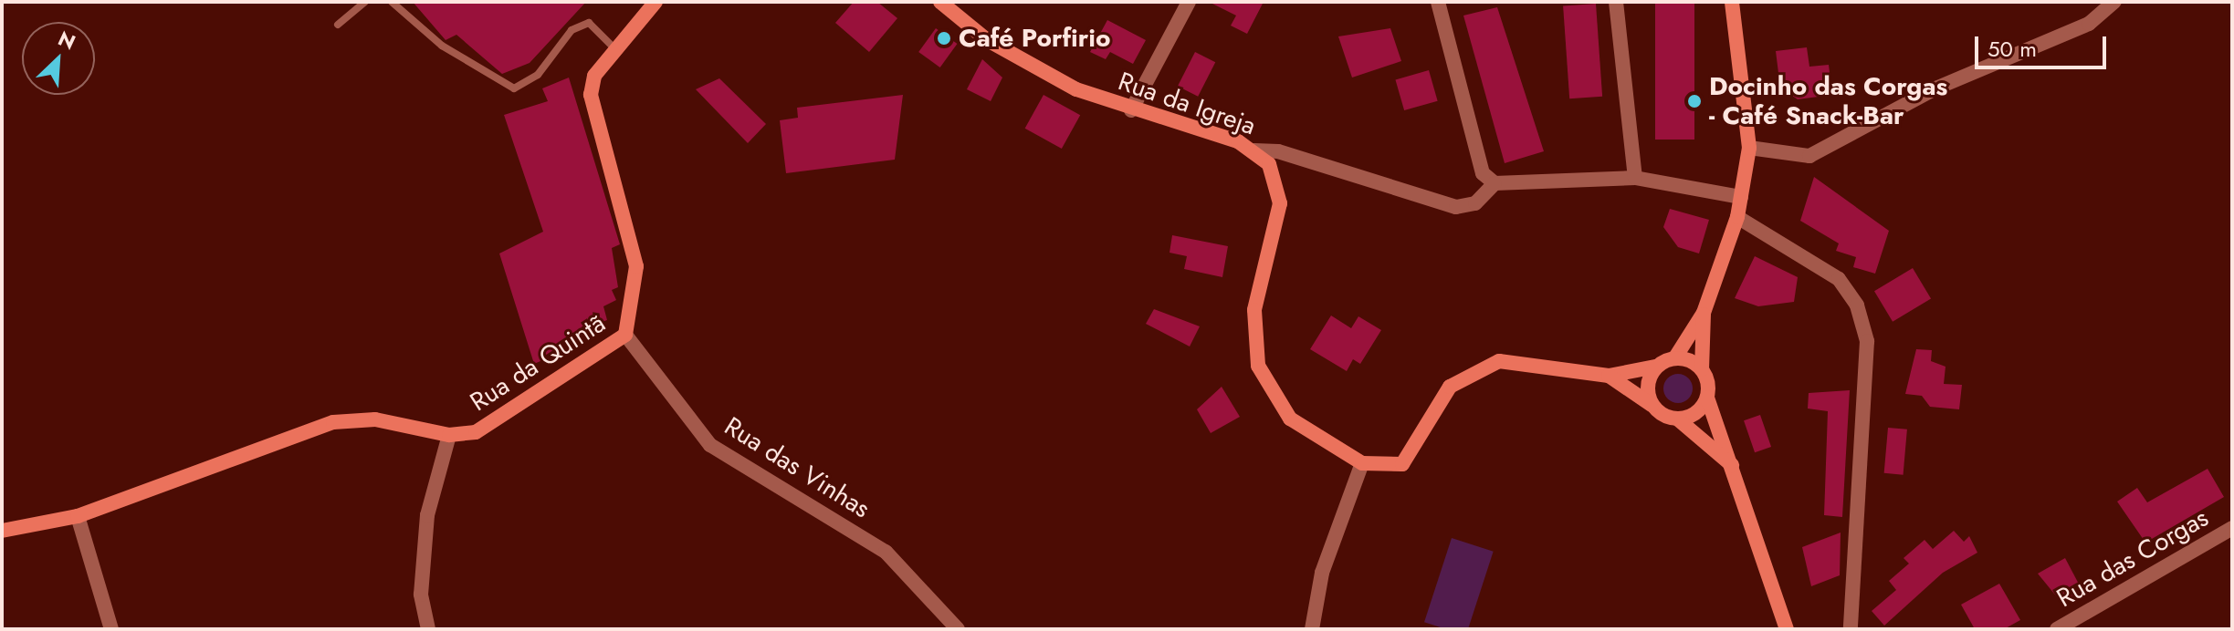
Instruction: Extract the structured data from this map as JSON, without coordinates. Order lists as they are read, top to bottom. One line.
{"streets":{"main road":["Rua da Igreja","Rua da Quintã"],"street":["Rua das Vinhas","Rua das Corgas"]},"crossings":[["Rua da Quintã","Rua das Vinhas"]],"places":["Café Porfirio","Docinho das Corgas - Café Snack-Bar"],"scale_bar":"50 m","north":"top right"}
